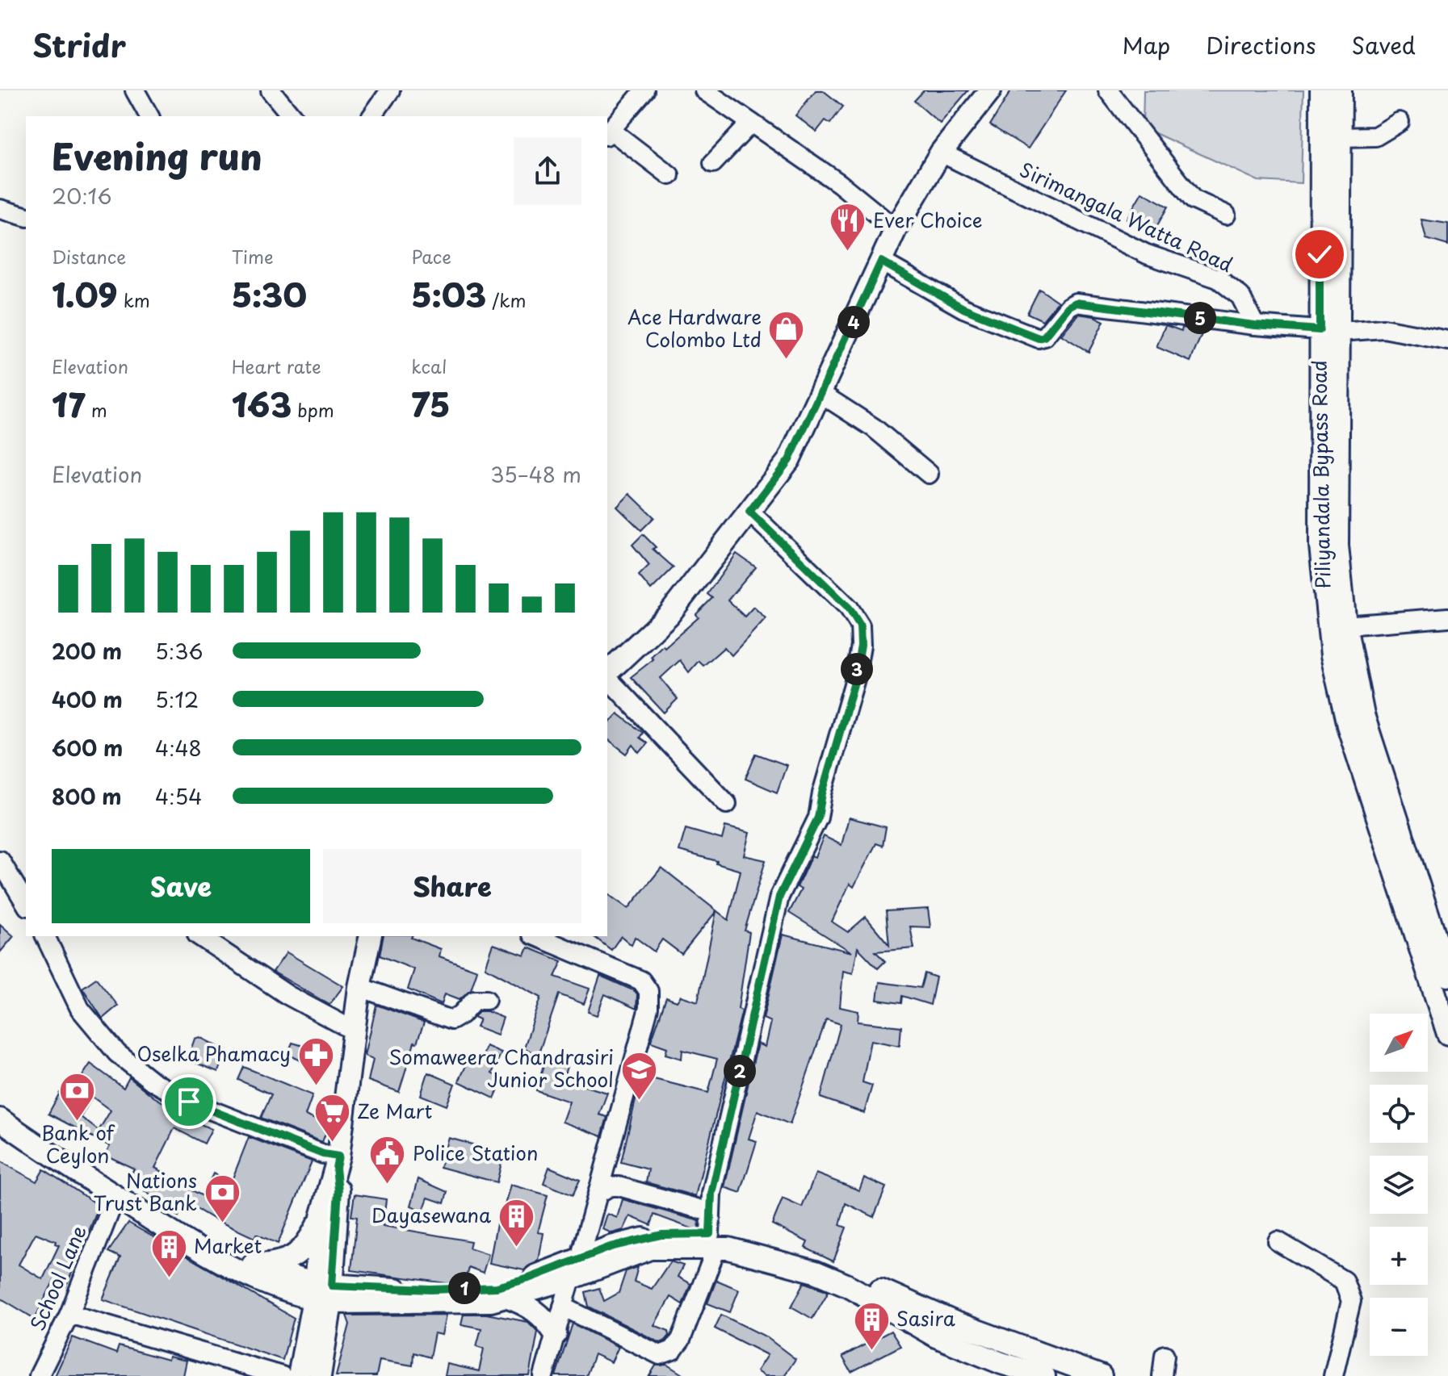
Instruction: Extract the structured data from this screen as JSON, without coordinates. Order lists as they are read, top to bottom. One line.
{"streets":{"main road":["Piliyandala Bypass Road"],"street":["Sirimangala Watta Road","School Lane"]},"places":{"restaurant":["Ever Choice"],"shop":["Ace Hardware Colombo Ltd"],"pharmacy":["Oselka Phamacy"],"school or university":["Somaweera Chandrasiri Junior School"],"bank":["Bank of Ceylon","Nations Trust Bank"],"supermarket":["Ze Mart"],"public building":["Police Station"],"building":["Dayasewana","Market","Sasira"]},"north":"top right","page":{"header":"Stridr","nav":["Map","Directions","Saved"],"heading":["Evening run","20:16"],"stats":[["Distance","1.09 km"],["Time","5:30"],["Pace","5:03 /km"],["Elevation","17 m"],["Heart rate","163 bpm"],["kcal","75"]],"pins":["5","4","3","2","1"],"chart":["Elevation","35–48 m"],"list":[{"name":"200 m","note":"5:36"},{"name":"400 m","note":"5:12"},{"name":"600 m","note":"4:48"},{"name":"800 m","note":"4:54"}],"buttons":["Save","Share"],"map_buttons":["+","−"]}}
